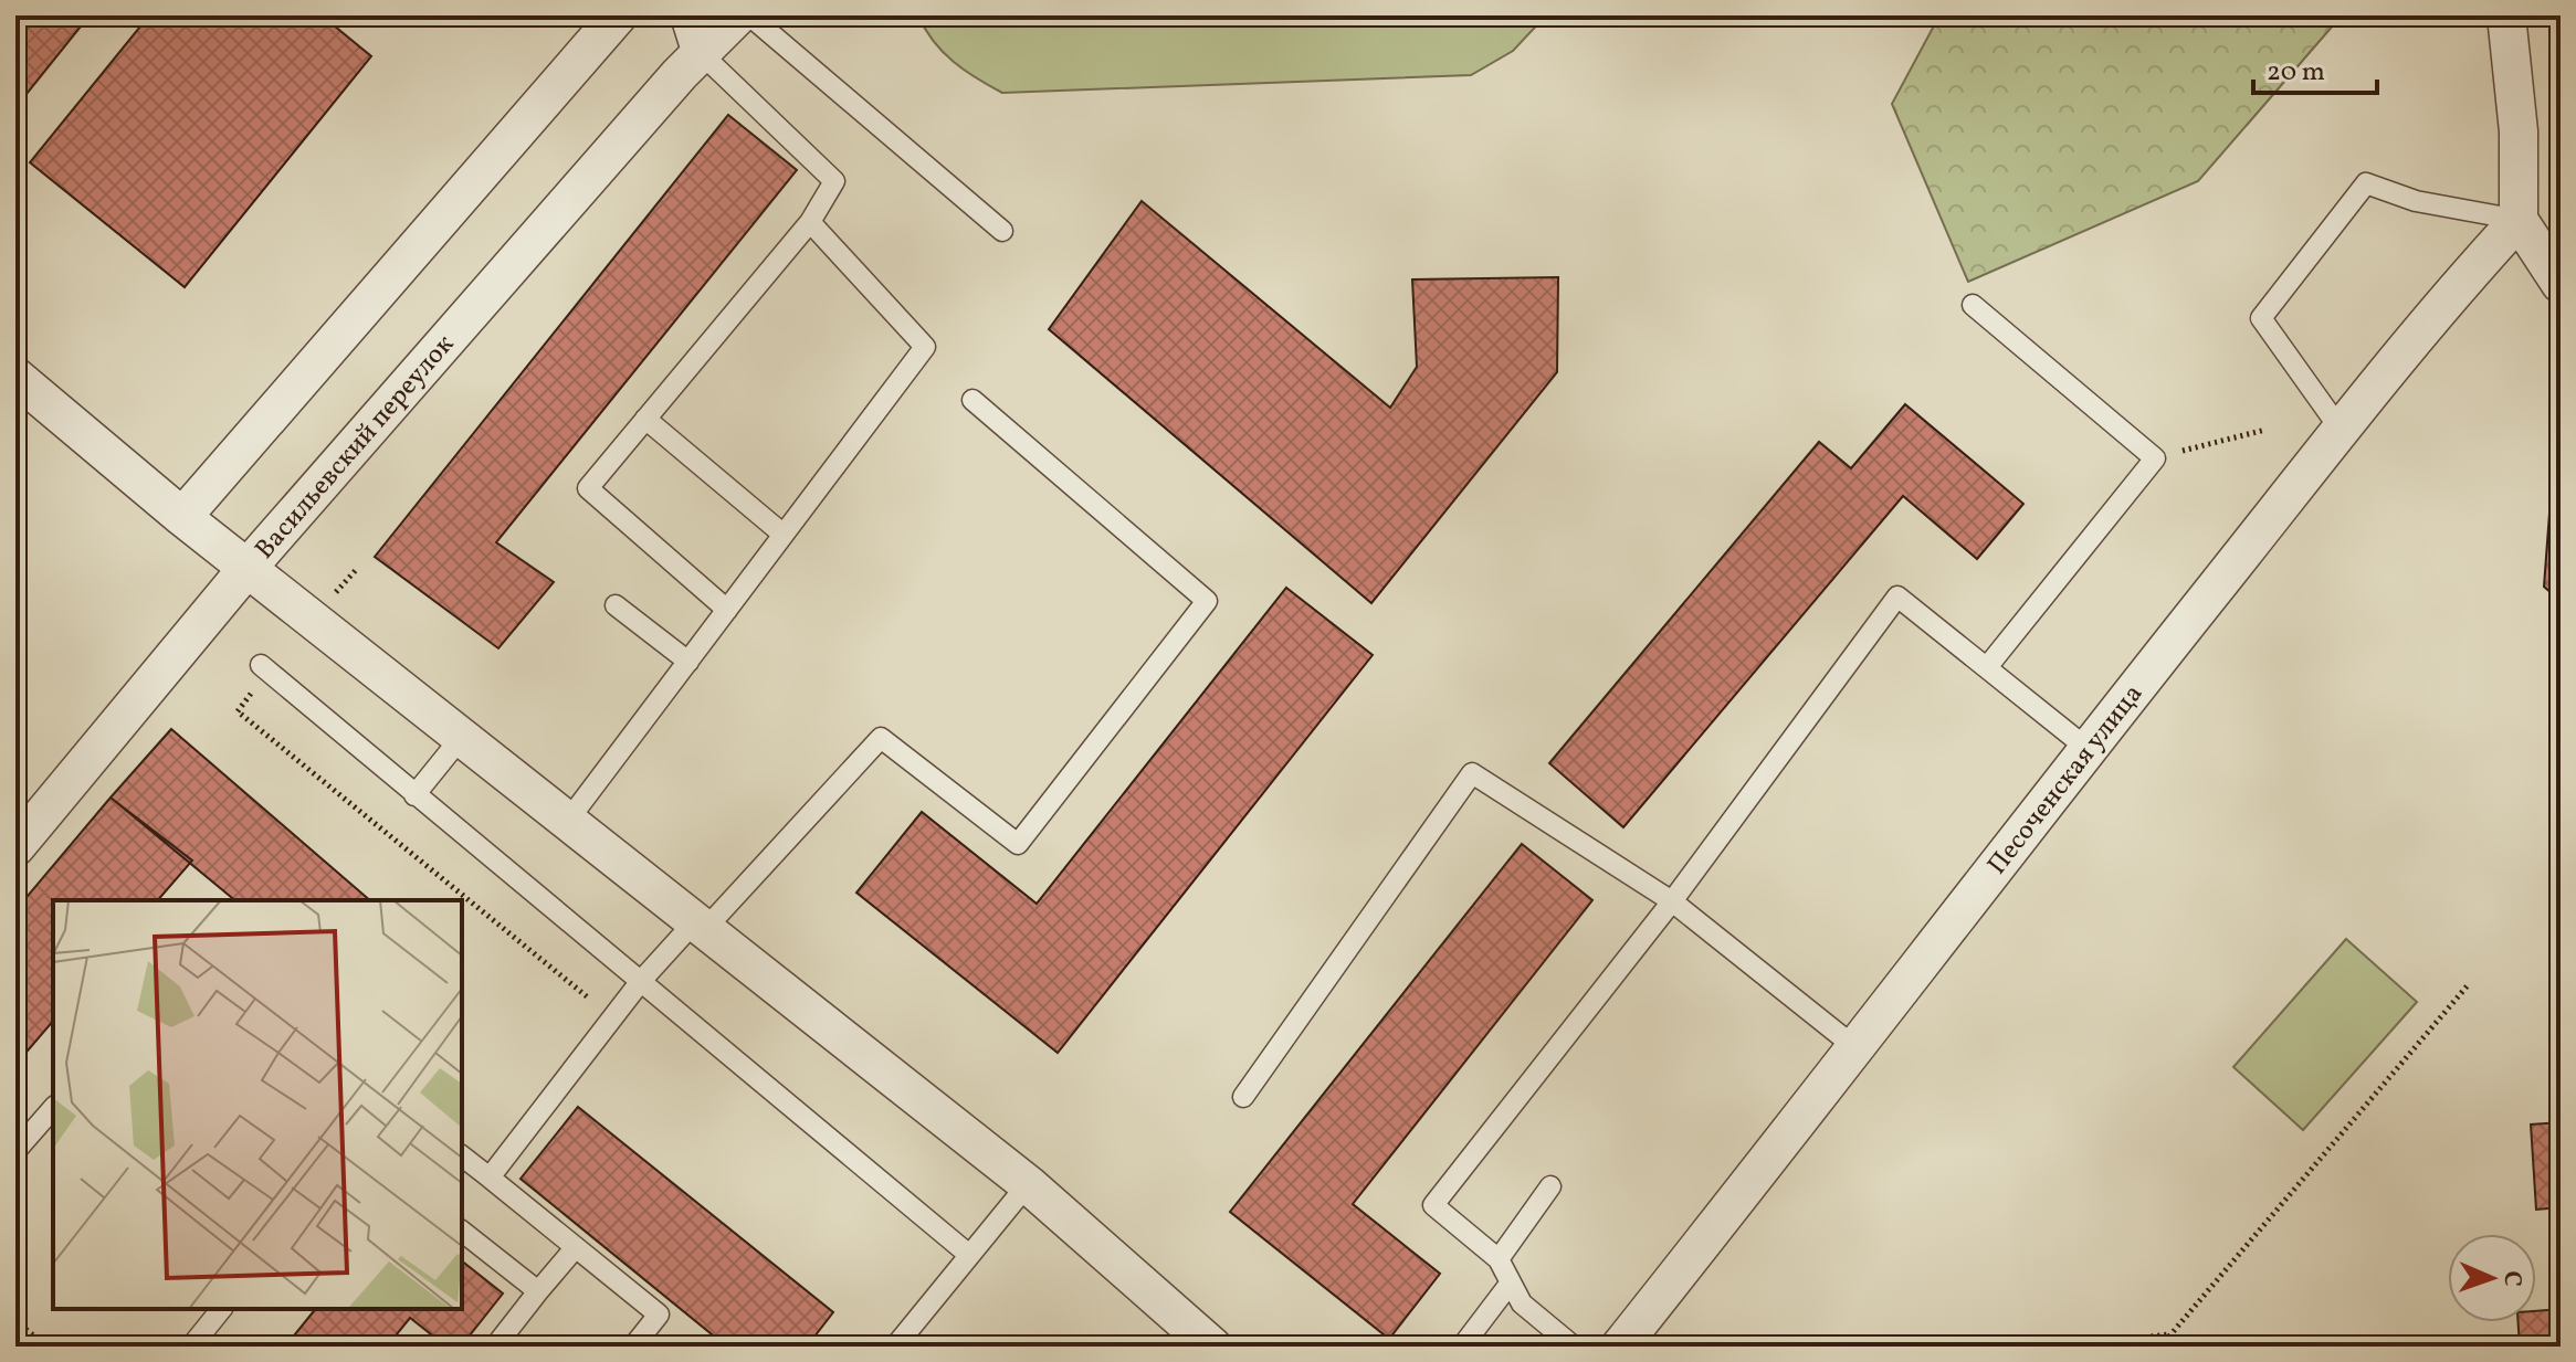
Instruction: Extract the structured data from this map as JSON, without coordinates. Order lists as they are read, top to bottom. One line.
{"streets":{"street":["Васильевский переулок","Песоченская улица"]},"scale_bar":"20 m","north":"right"}
